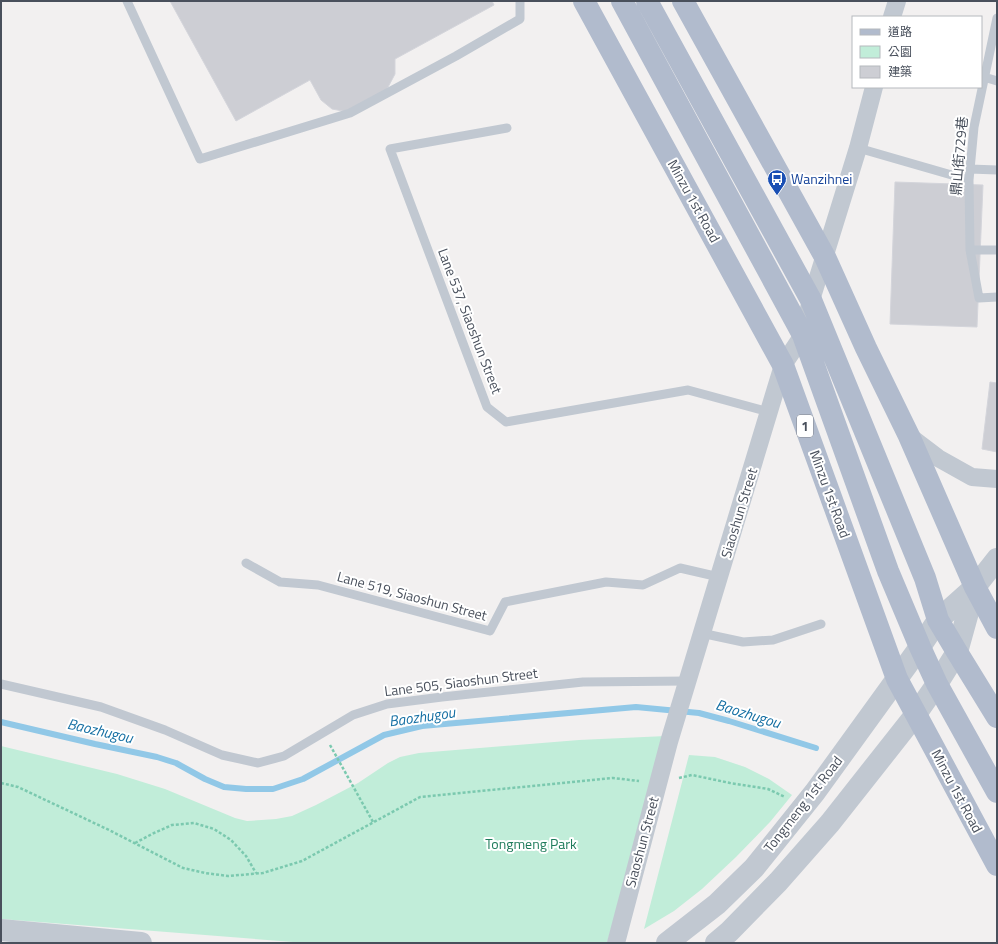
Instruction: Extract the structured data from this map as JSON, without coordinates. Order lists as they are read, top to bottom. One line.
{"streets":{"main road":["Minzu 1st Road","1"],"street":["Siaoshun Street","Tongmeng 1st Road"],"lane":["鼎山街729巷","Lane 537, Siaoshun Street","Lane 519, Siaoshun Street","Lane 505, Siaoshun Street"]},"crossings":[["Minzu 1st Road","Siaoshun Street"],["Minzu 1st Road","Tongmeng 1st Road"],["Lane 537, Siaoshun Street","Siaoshun Street"],["Siaoshun Street","Lane 519, Siaoshun Street"],["Siaoshun Street","Lane 505, Siaoshun Street"]],"water":["Baozhugou"],"parks":["Tongmeng Park"],"places":{"bus stop":["Wanzihnei"]},"legend":["道路","公園","建築"]}
